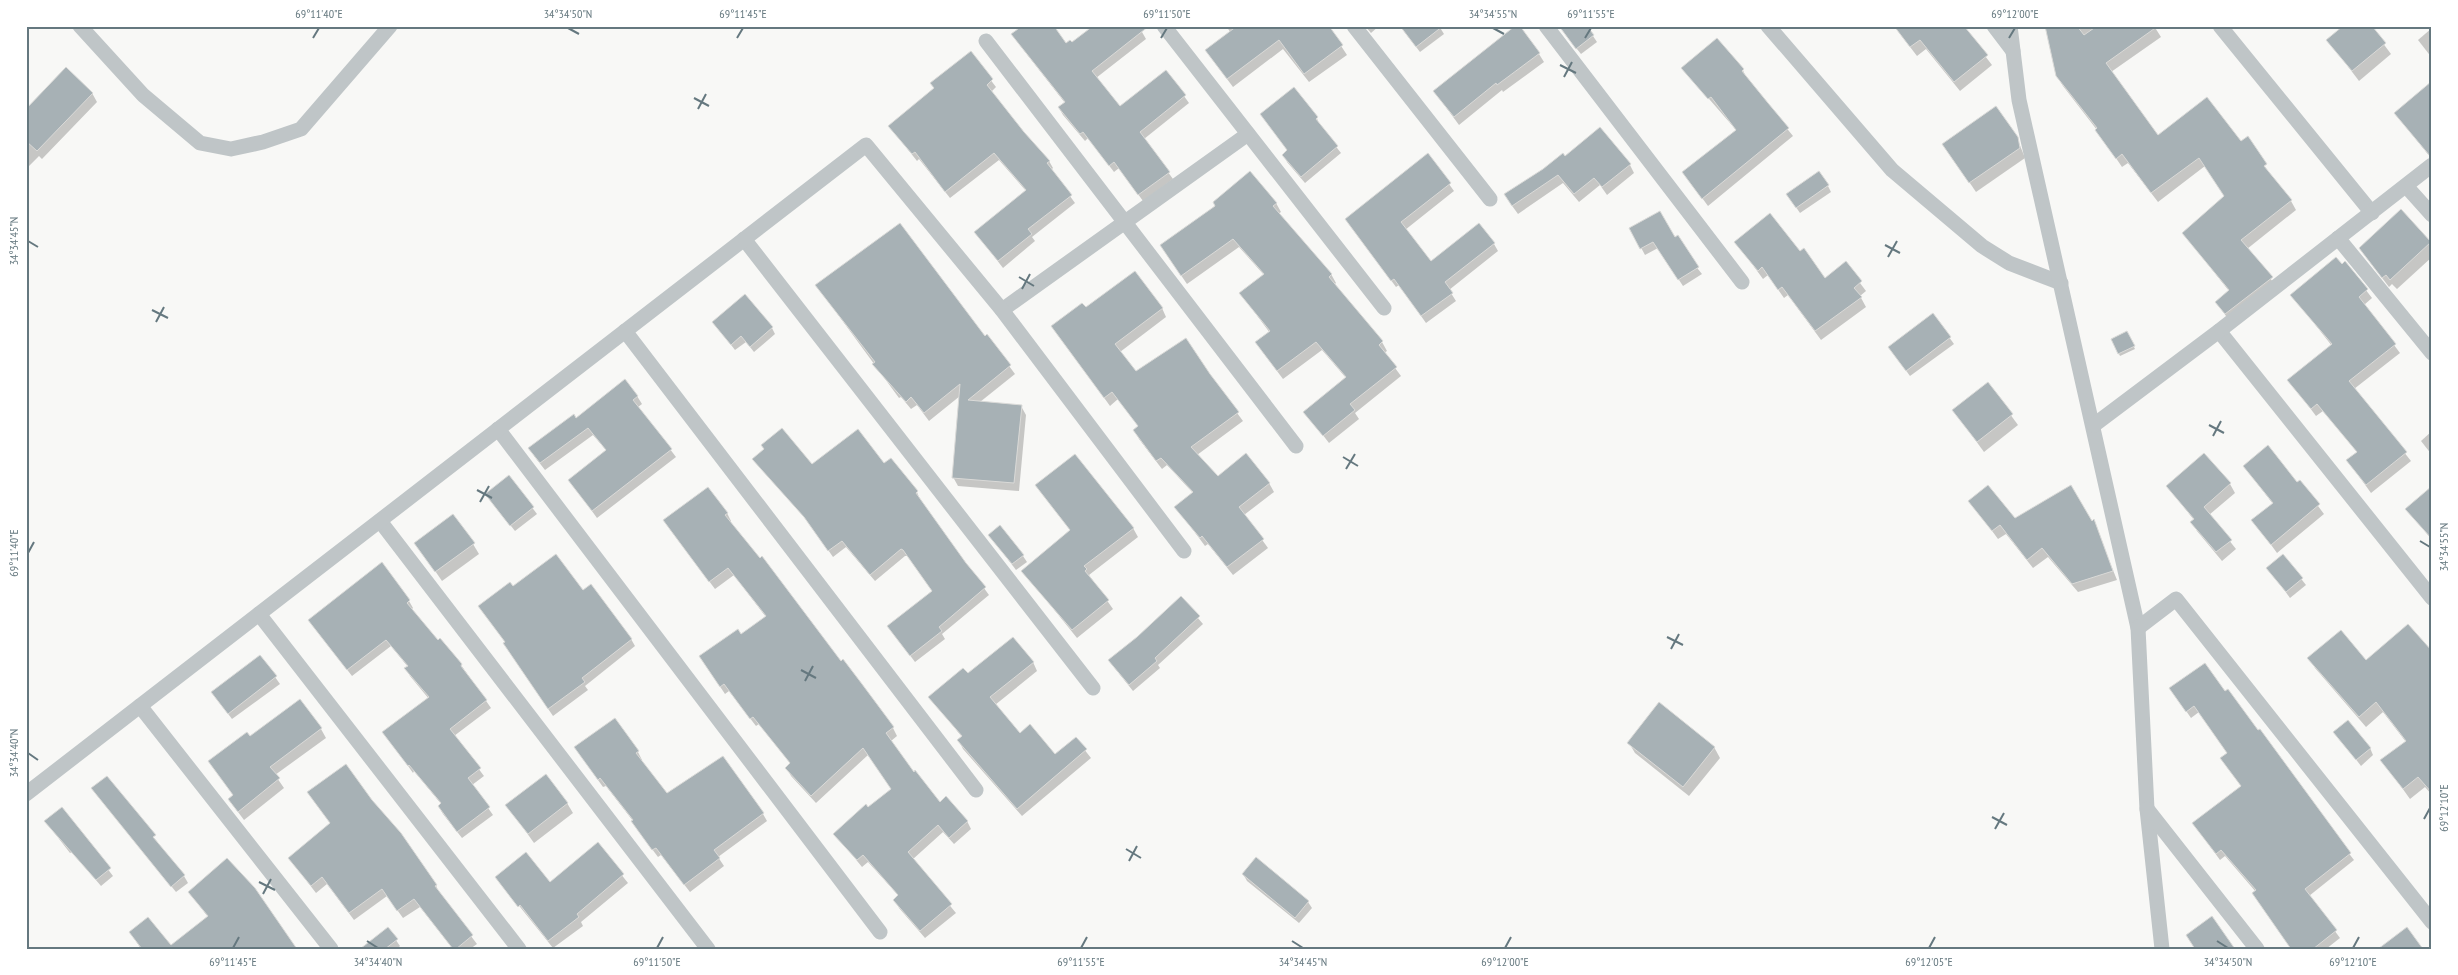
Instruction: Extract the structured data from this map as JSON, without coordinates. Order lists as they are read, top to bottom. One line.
{"coordinates":["69°11'40\"E","34°34'50\"N","69°11'45\"E","69°11'50\"E","34°34'55\"N","69°11'55\"E","69°12'00\"E","34°34'45\"N","34°34'40\"N","69°12'10\"E","69°12'05\"E"]}
